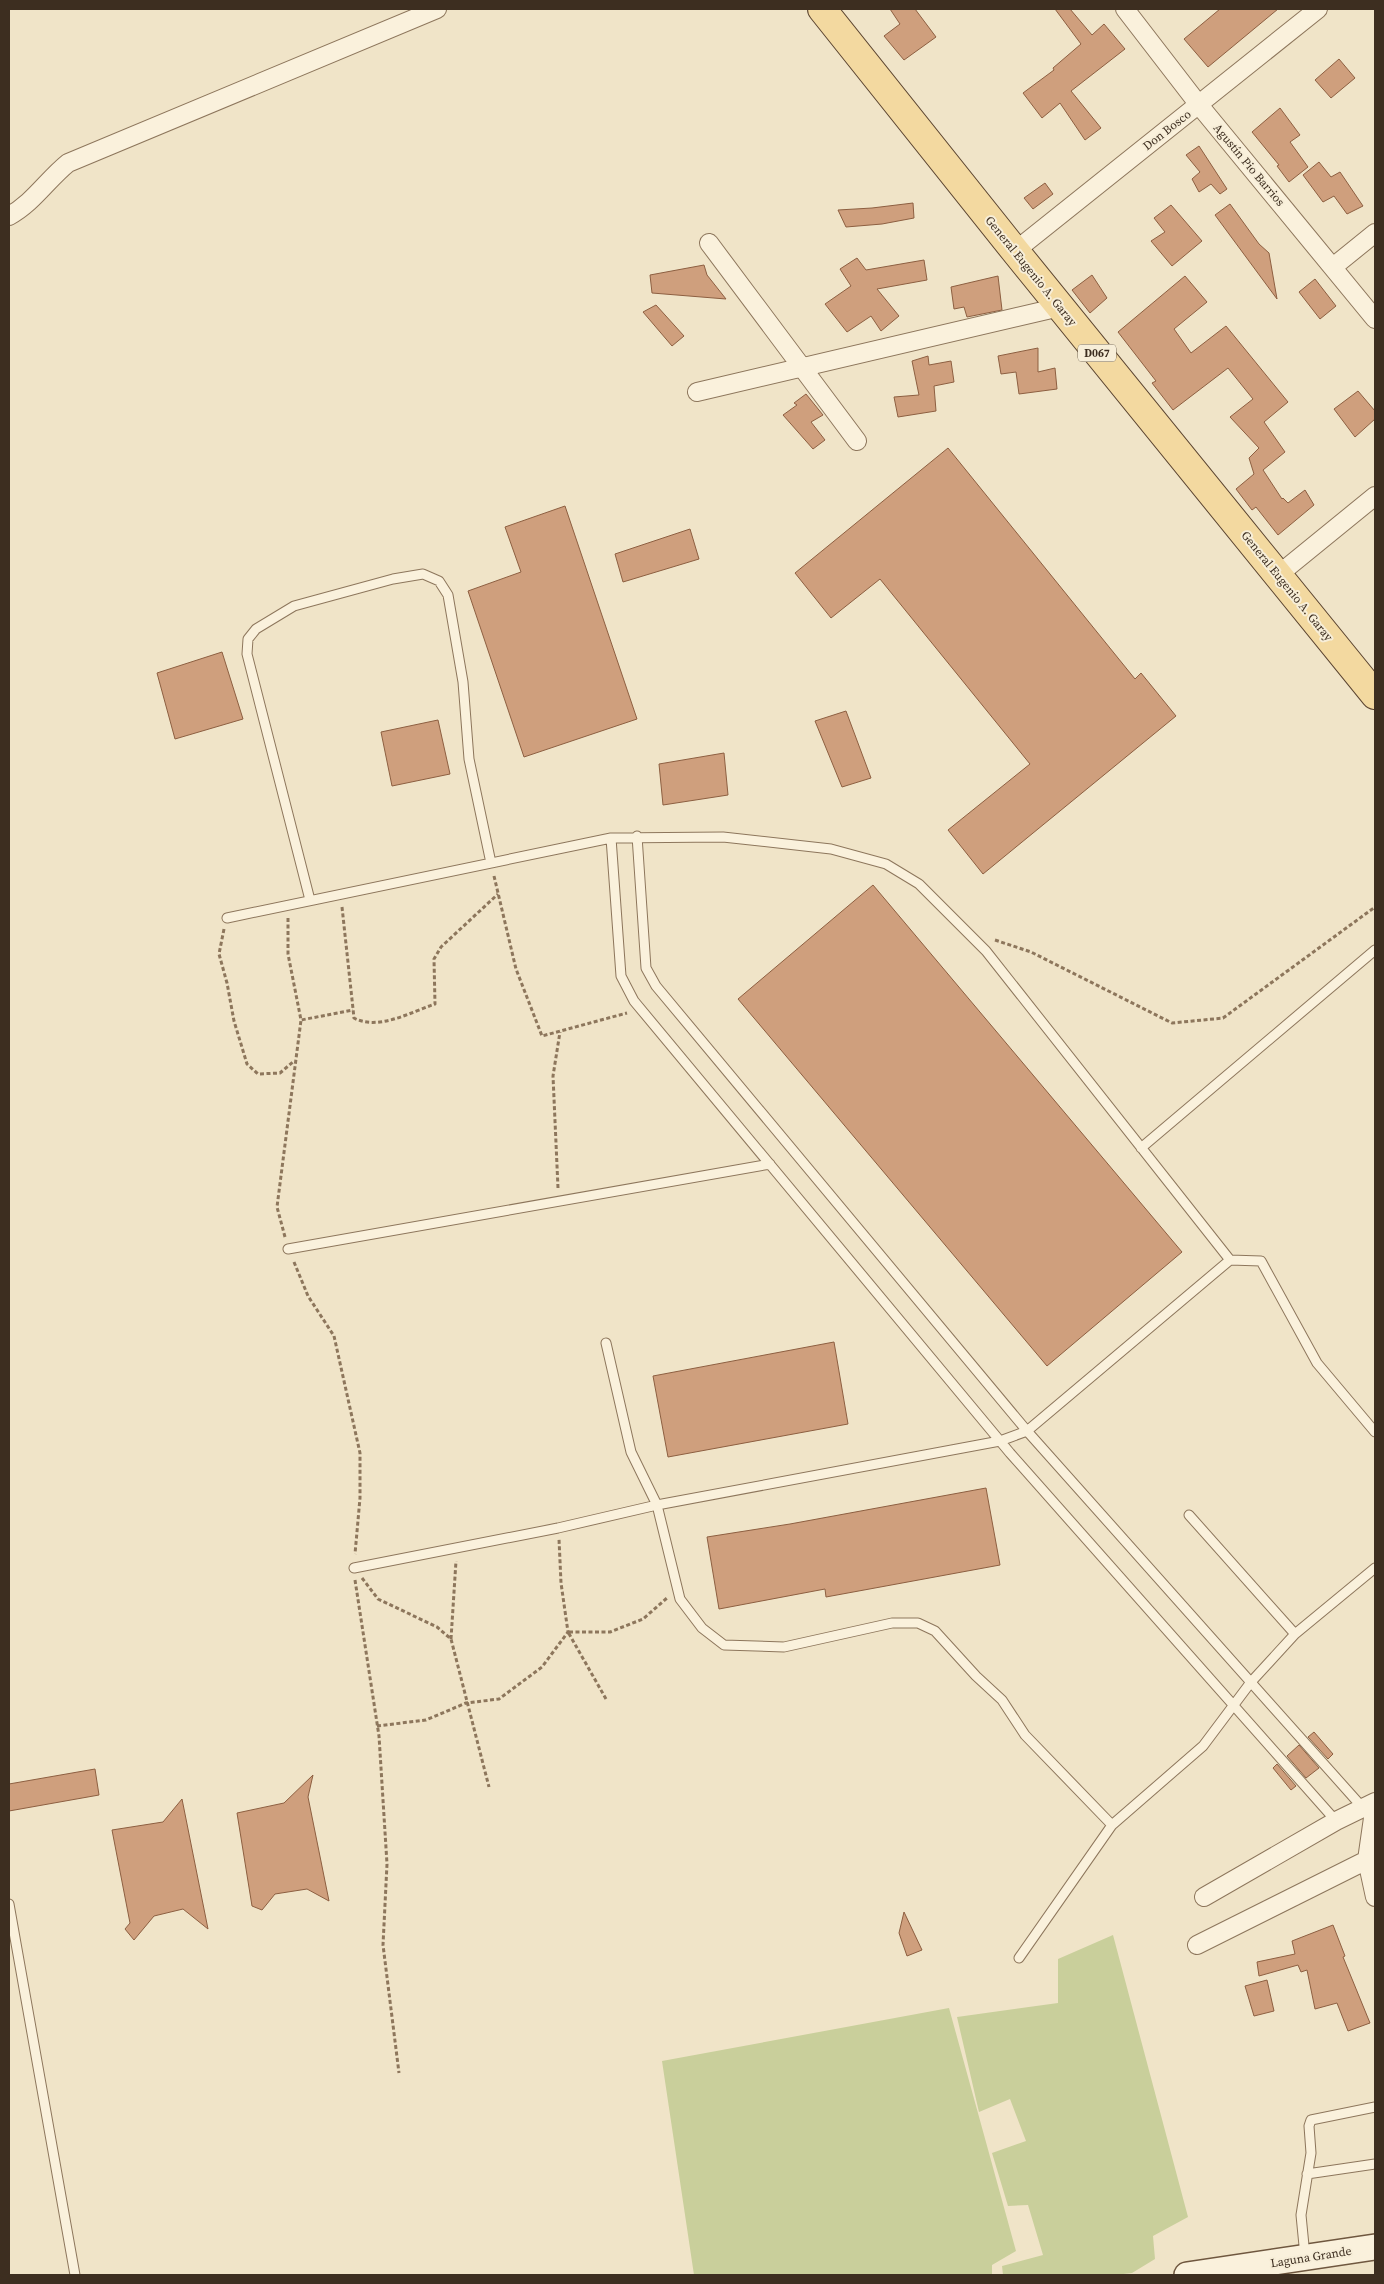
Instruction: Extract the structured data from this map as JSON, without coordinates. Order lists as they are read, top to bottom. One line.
{"streets":{"main road":["General Eugenio A. Garay","D067","Laguna Grande"],"street":["Don Bosco","Agustín Pio Barrios"]},"crossings":[["Don Bosco","Agustín Pio Barrios"],["Don Bosco","General Eugenio A. Garay"]]}
